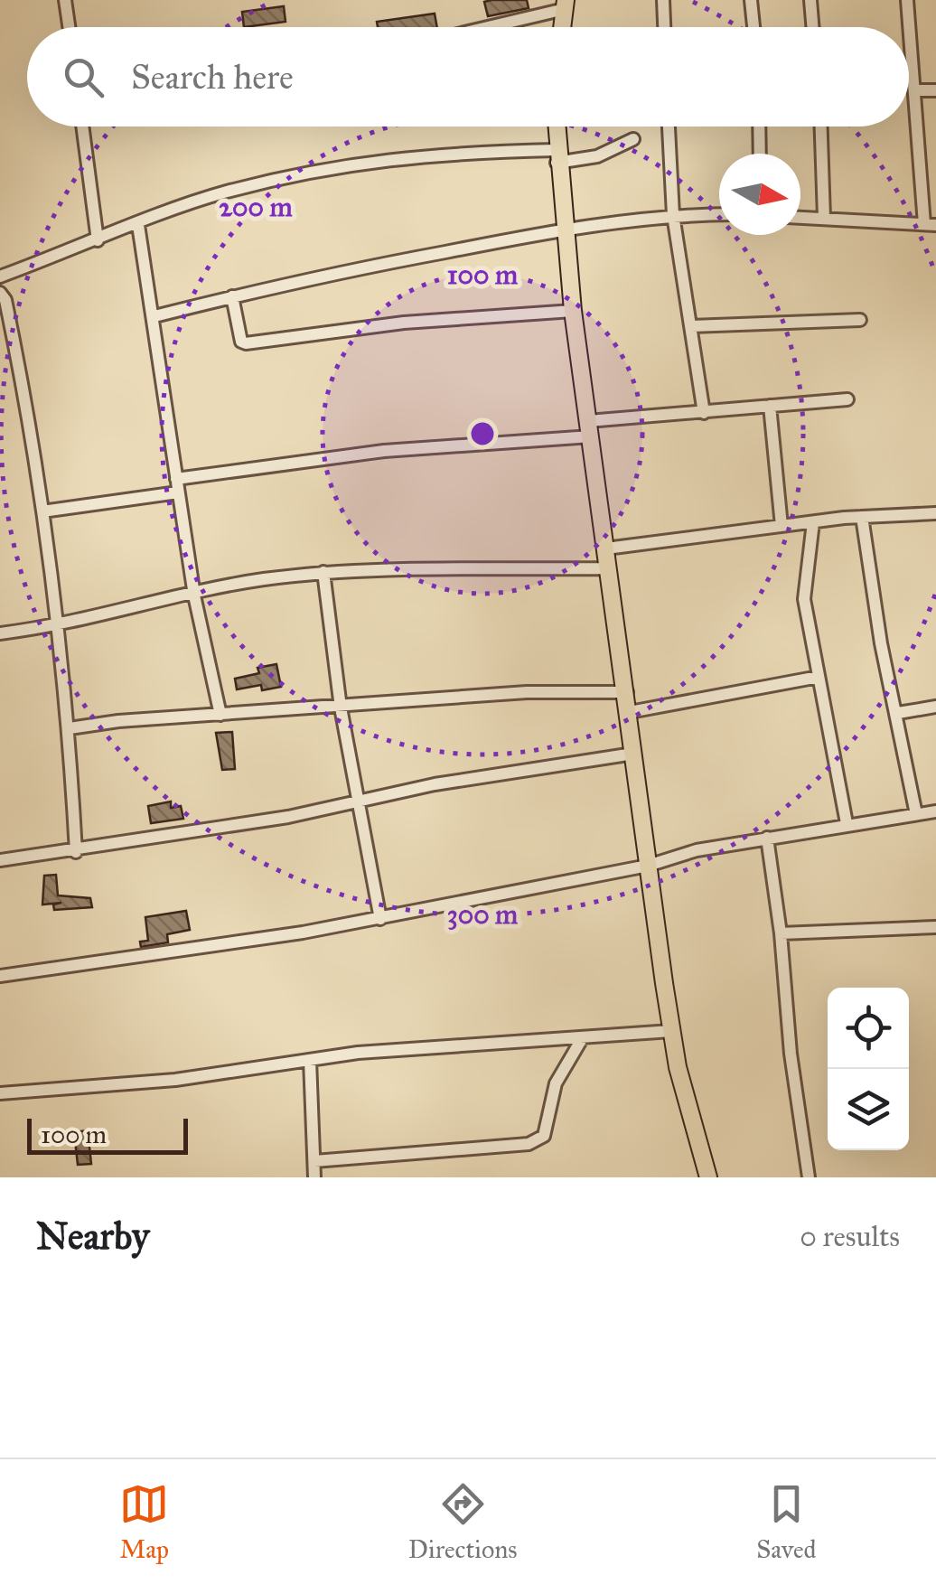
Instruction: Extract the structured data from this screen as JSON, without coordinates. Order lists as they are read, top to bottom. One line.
{"scale_bar":"100 m","north":"right","page":{"search":"Search here","scale":"100 m","heading":["Nearby","0 results"],"nav":["Map","Directions","Saved"]},"rings":["200 m","100 m","300 m"]}
